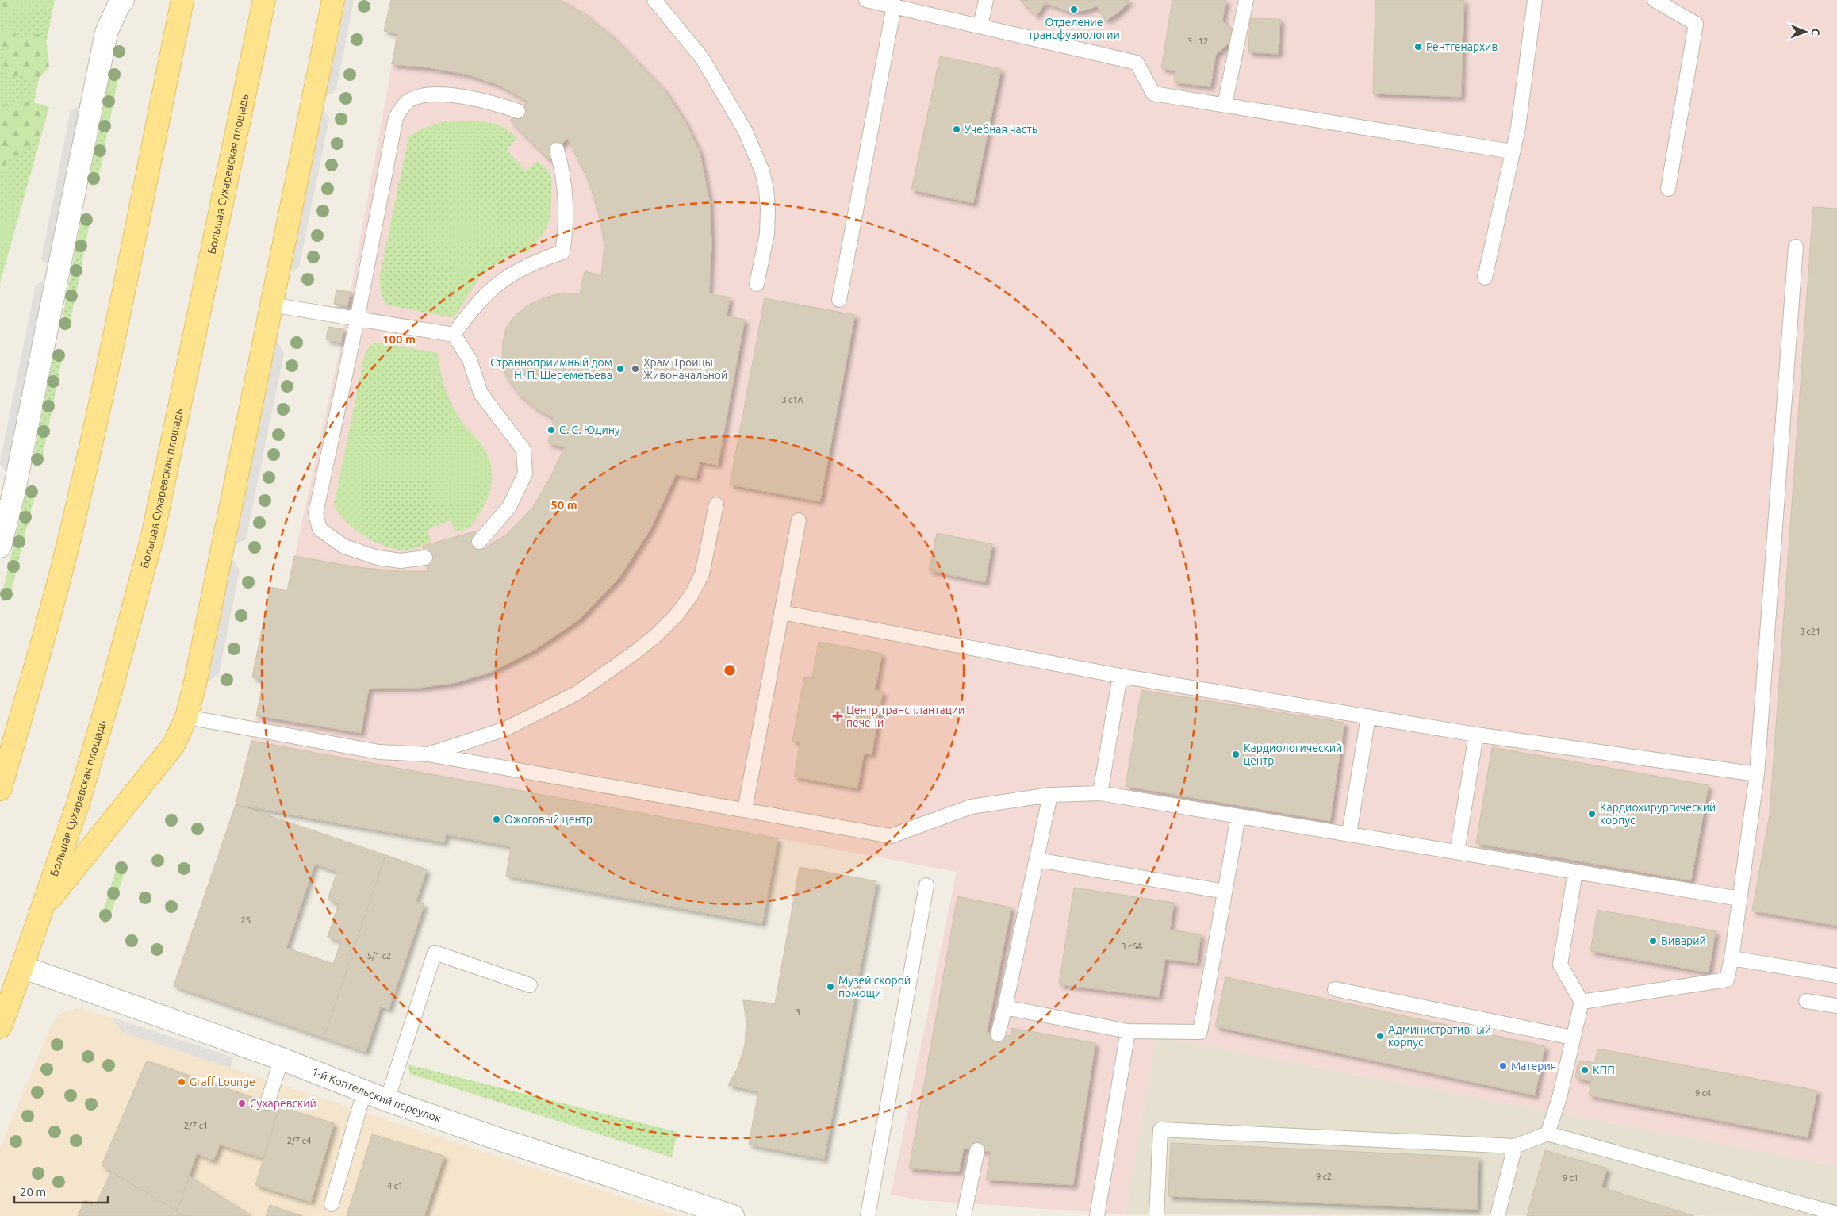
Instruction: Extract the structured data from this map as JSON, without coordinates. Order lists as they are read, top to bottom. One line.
{"streets":{"main road":["Большая Сухаревская площадь"],"street":["1-й Коптельский переулок"]},"crossings":[["Большая Сухаревская площадь","1-й Коптельский переулок"]],"places":{"other":["Отделение трансфузиологии","Рентгенархив","Учебная часть","Странноприимный дом Н. П. Шереметьева","Храм Троицы Живоначальной","С. С. Юдину","Кардиологический центр","Кардиохирургический корпус","Ожоговый центр","Виварий","Музей скорой помощи","Административный корпус","Материя","КПП","Graff Lounge","Сухаревский"],"health":["Центр трансплантации печени"]},"house_numbers":["3 с12","3 с1А","3 с21","25","3 с6А","5/1 с2","3","9 с4","2/7 с1","2/7 с4","9 с2","9 с1","4 с1"],"scale_bar":"20 m","north":"right","rings":["100 m","50 m"]}
